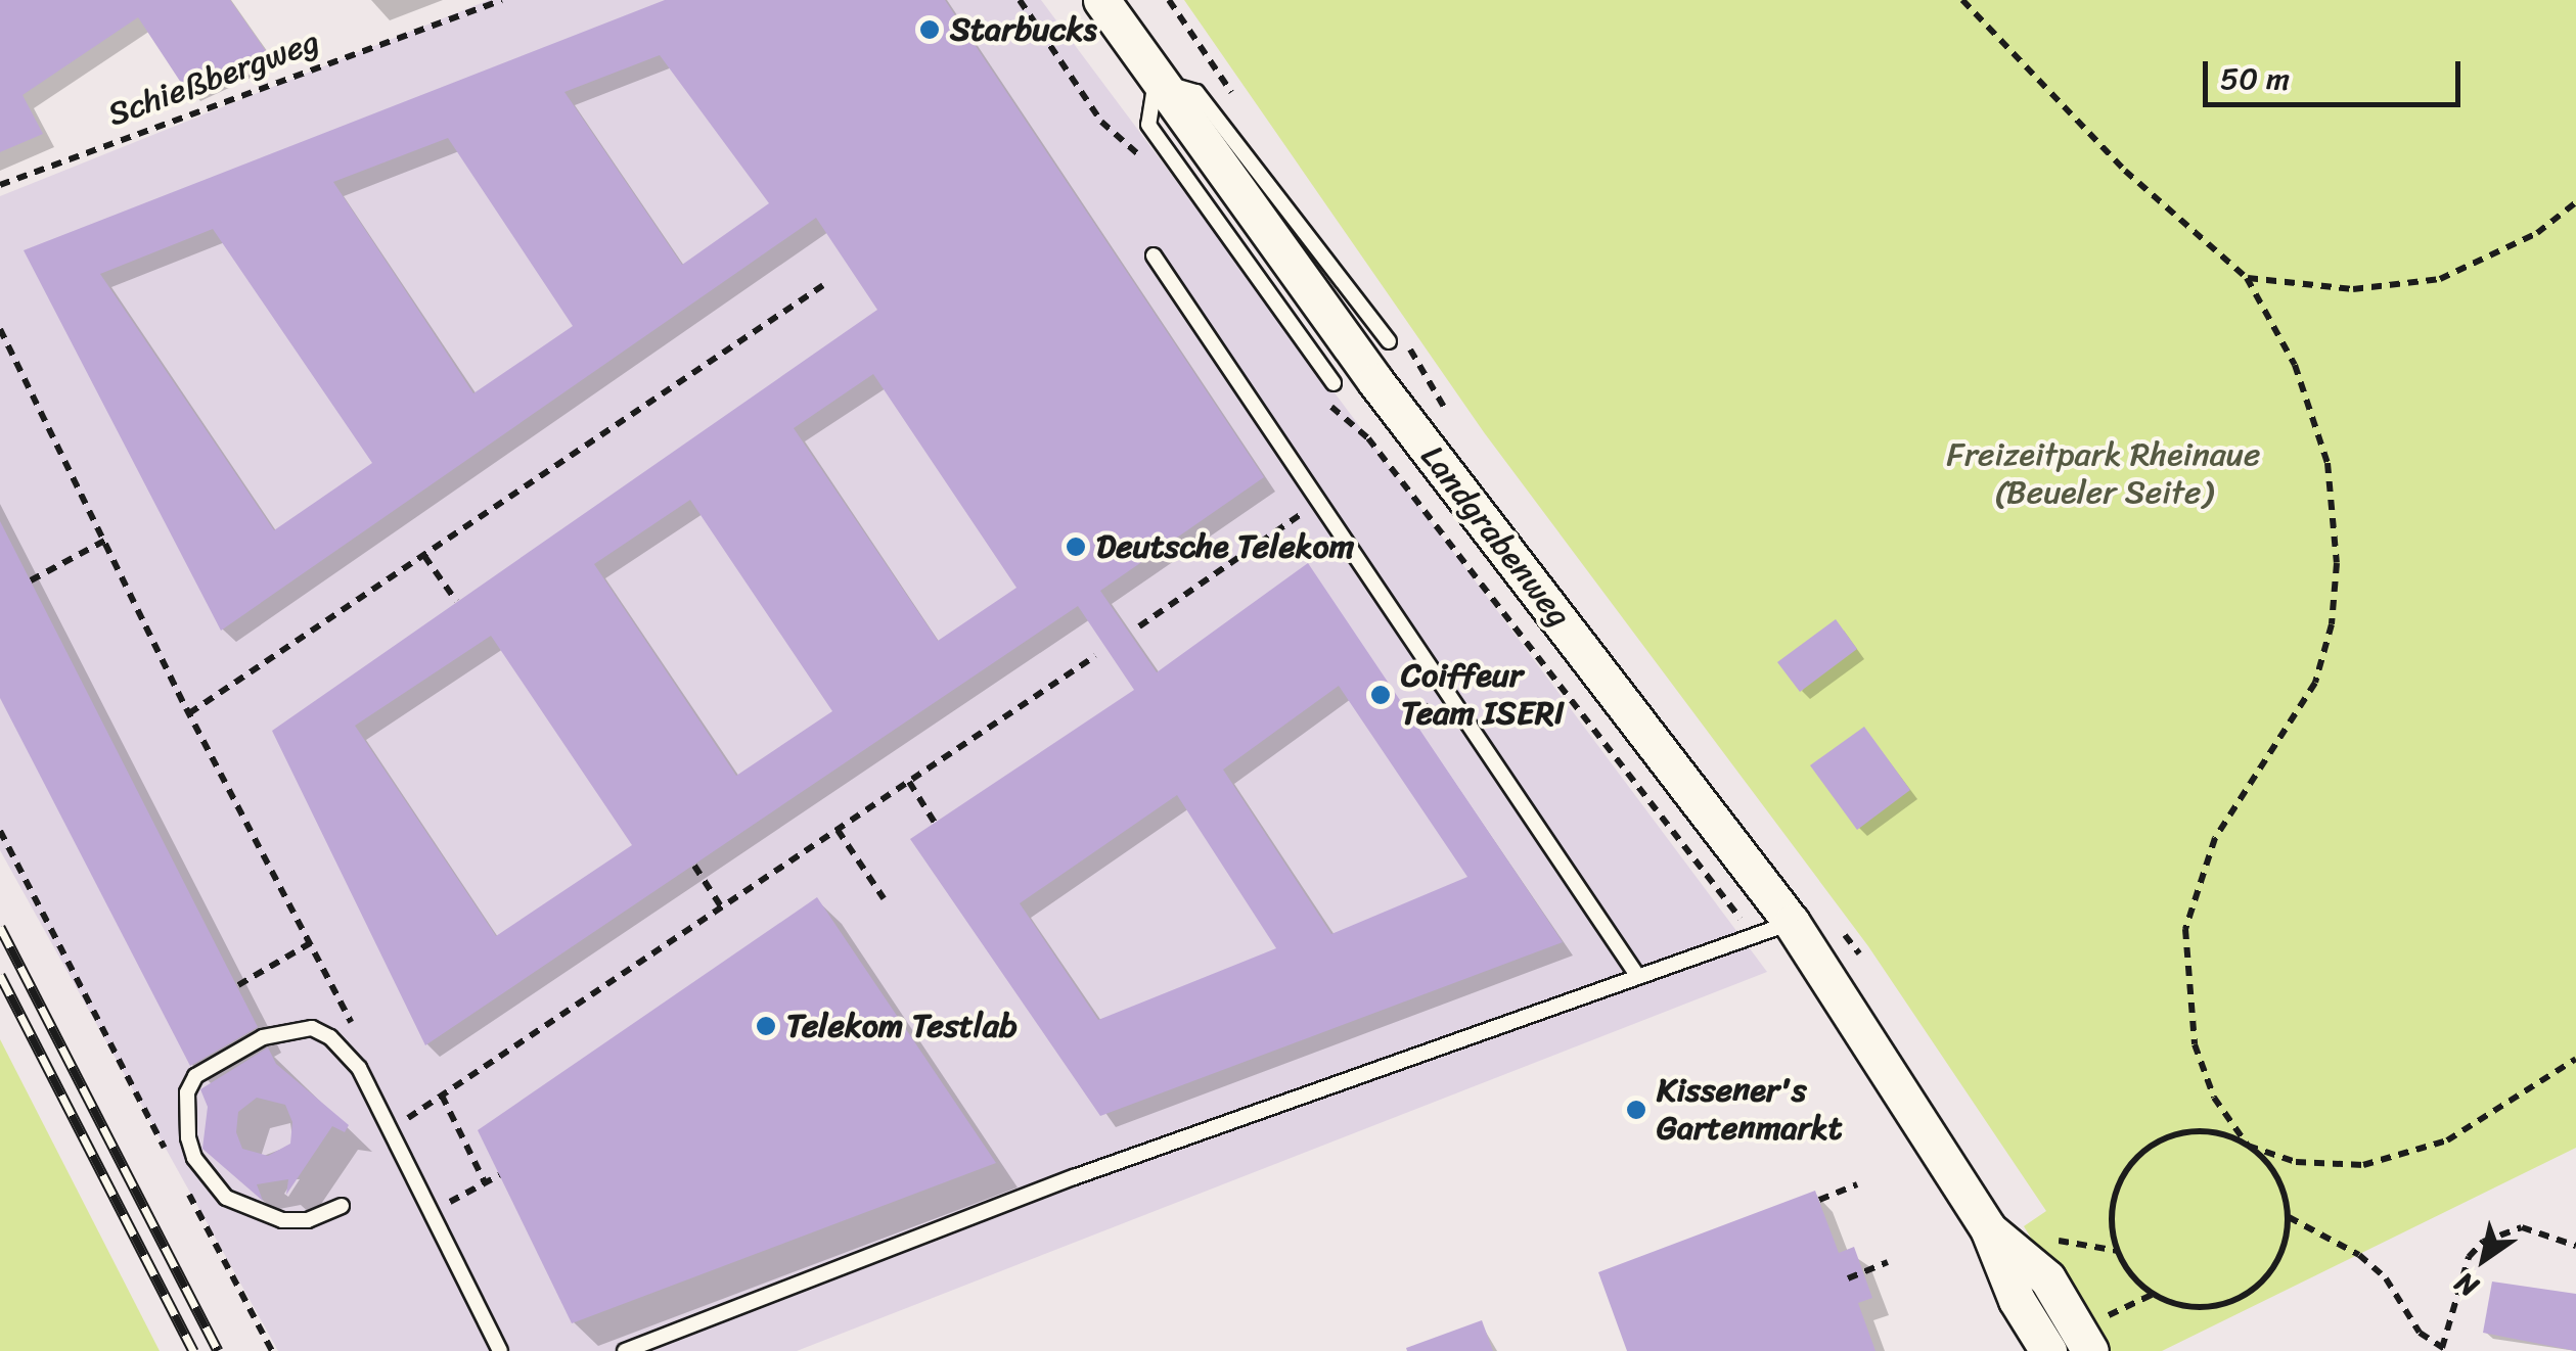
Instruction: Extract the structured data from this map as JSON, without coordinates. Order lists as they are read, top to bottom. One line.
{"streets":{"street":["Landgrabenweg"],"path":["Schießbergweg"]},"parks":["Freizeitpark Rheinaue (Beueler Seite)"],"places":["Starbucks","Deutsche Telekom","Coiffeur Team ISERI","Telekom Testlab","Kissener's Gartenmarkt"],"scale_bar":"50 m","north":"bottom left"}
